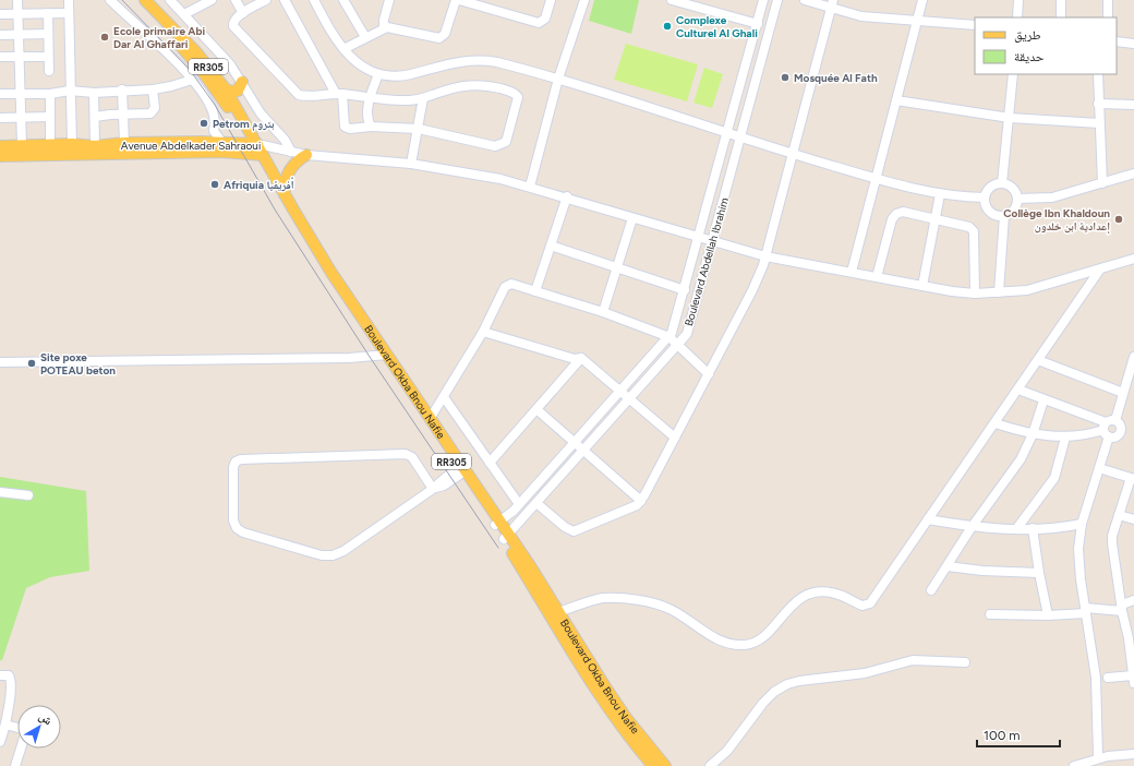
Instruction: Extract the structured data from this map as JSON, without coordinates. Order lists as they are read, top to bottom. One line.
{"streets":{"main road":["RR305","Avenue Abdelkader Sahraoui","Boulevard Okba Bnou Nafie"],"street":["Boulevard Abdellah Ibrahim"]},"crossings":[["Avenue Abdelkader Sahraoui","Boulevard Abdellah Ibrahim"],["Avenue Abdelkader Sahraoui","Boulevard Okba Bnou Nafie"],["Boulevard Abdellah Ibrahim","Boulevard Okba Bnou Nafie"]],"places":["Complexe Culturel Al Ghali","Ecole primaire Abi Dar Al Ghaffari","Mosquée Al Fath","Petrom بتروم","Afriquia أفريقيا","Collège Ibn Khaldoun إعدادية ابن خلدون","Site poxe POTEAU beton"],"legend":["طريق","حديقة"],"scale_bar":"100 m","north":"top right"}
